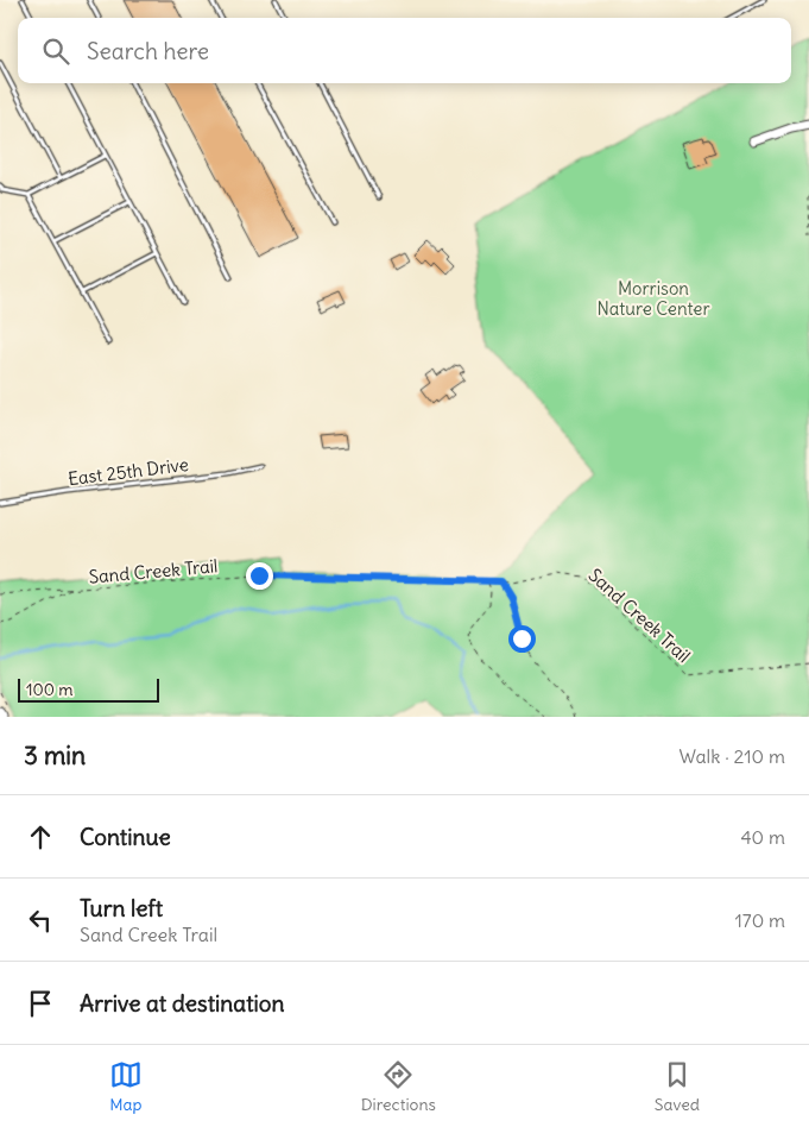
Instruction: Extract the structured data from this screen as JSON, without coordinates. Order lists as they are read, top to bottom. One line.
{"streets":{"lane":["East 25th Drive"],"path":["Sand Creek Trail"]},"parks":["Morrison Nature Center"],"scale_bar":"100 m","page":{"search":"Search here","scale":"100 m","heading":["3 min","Walk · 210 m"],"list":[["Continue","40 m"],["Turn left","Sand Creek Trail","170 m"],"Arrive at destination"],"nav":["Map","Directions","Saved"]}}
